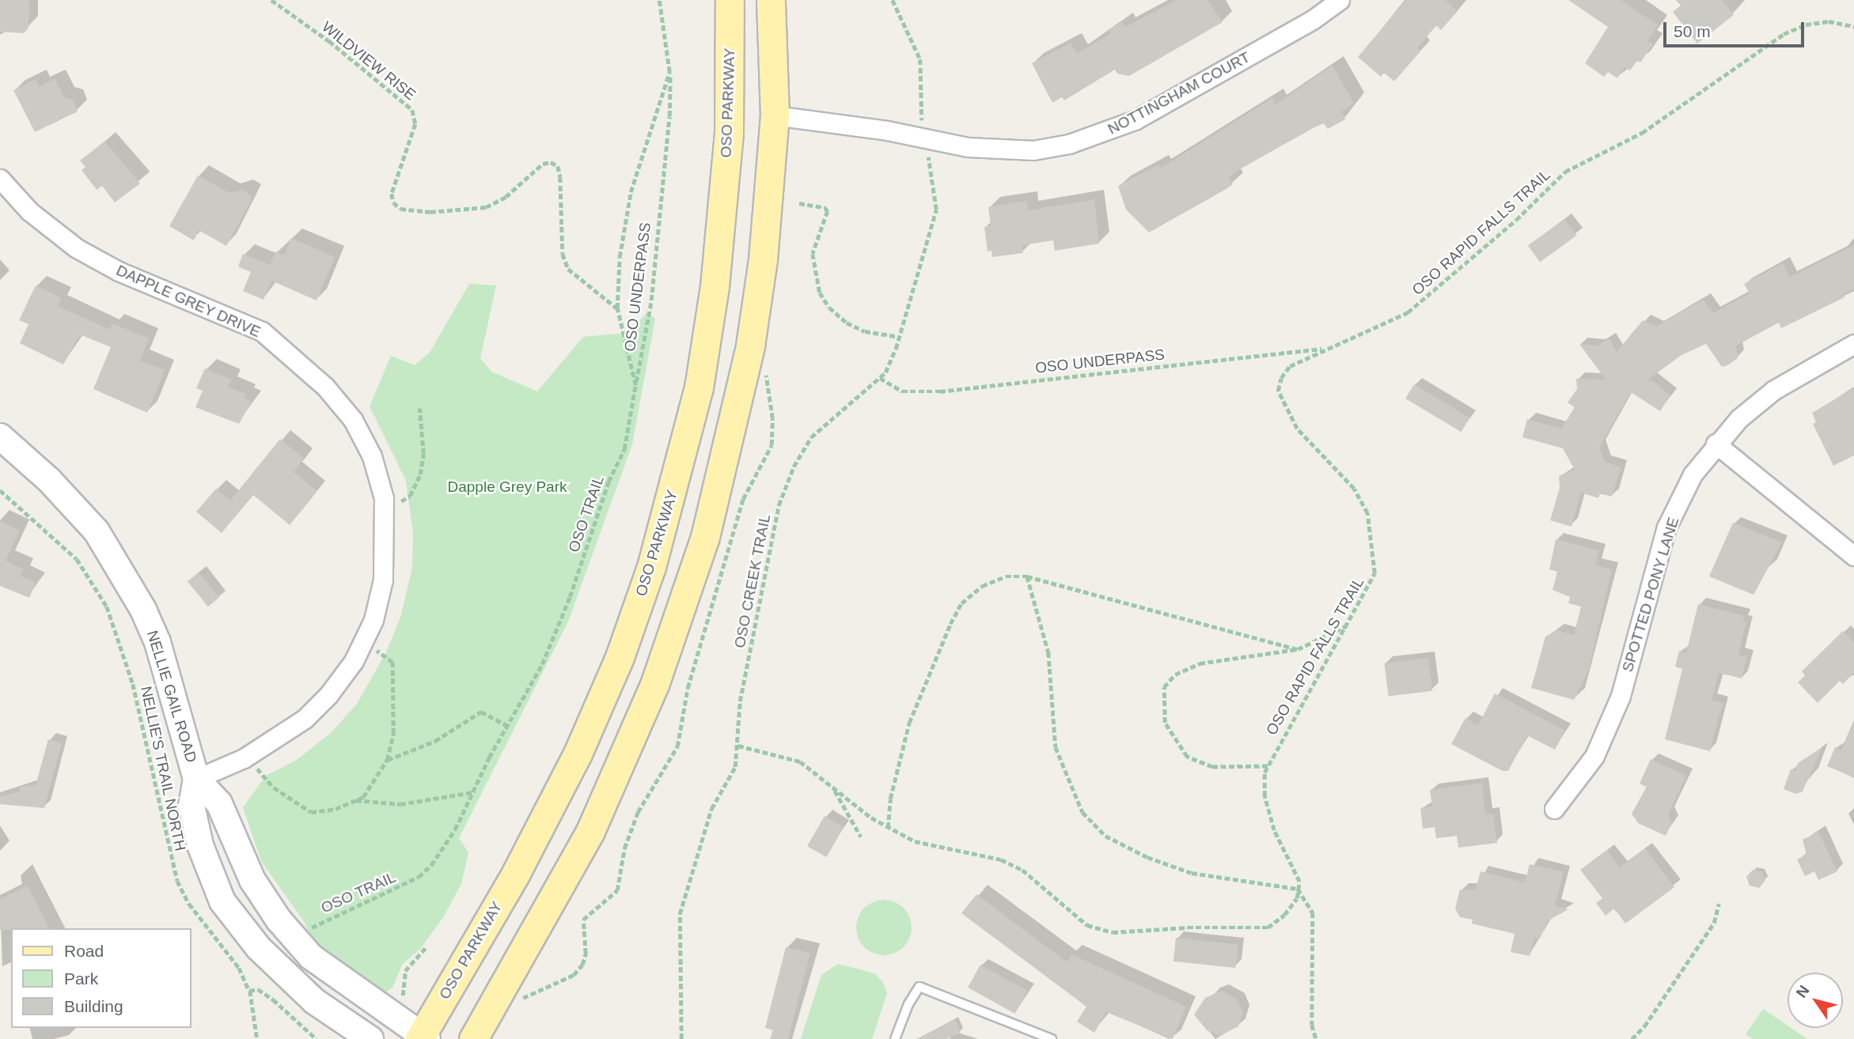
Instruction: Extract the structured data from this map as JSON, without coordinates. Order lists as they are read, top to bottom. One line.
{"streets":{"main road":["OSO PARKWAY"],"street":["NOTTINGHAM COURT","DAPPLE GREY DRIVE","SPOTTED PONY LANE","NELLIE GAIL ROAD"],"path":["WILDVIEW RISE","OSO RAPID FALLS TRAIL","OSO UNDERPASS","OSO TRAIL","OSO CREEK TRAIL","NELLIE'S TRAIL NORTH"]},"crossings":[["WILDVIEW RISE","OSO TRAIL"],["OSO PARKWAY","NELLIE GAIL ROAD"],["OSO RAPID FALLS TRAIL","OSO UNDERPASS"],["OSO UNDERPASS","OSO TRAIL"],["OSO UNDERPASS","OSO CREEK TRAIL"],["DAPPLE GREY DRIVE","NELLIE GAIL ROAD"]],"parks":["Dapple Grey Park"],"legend":["Road","Park","Building"],"scale_bar":"50 m","north":"top left"}
